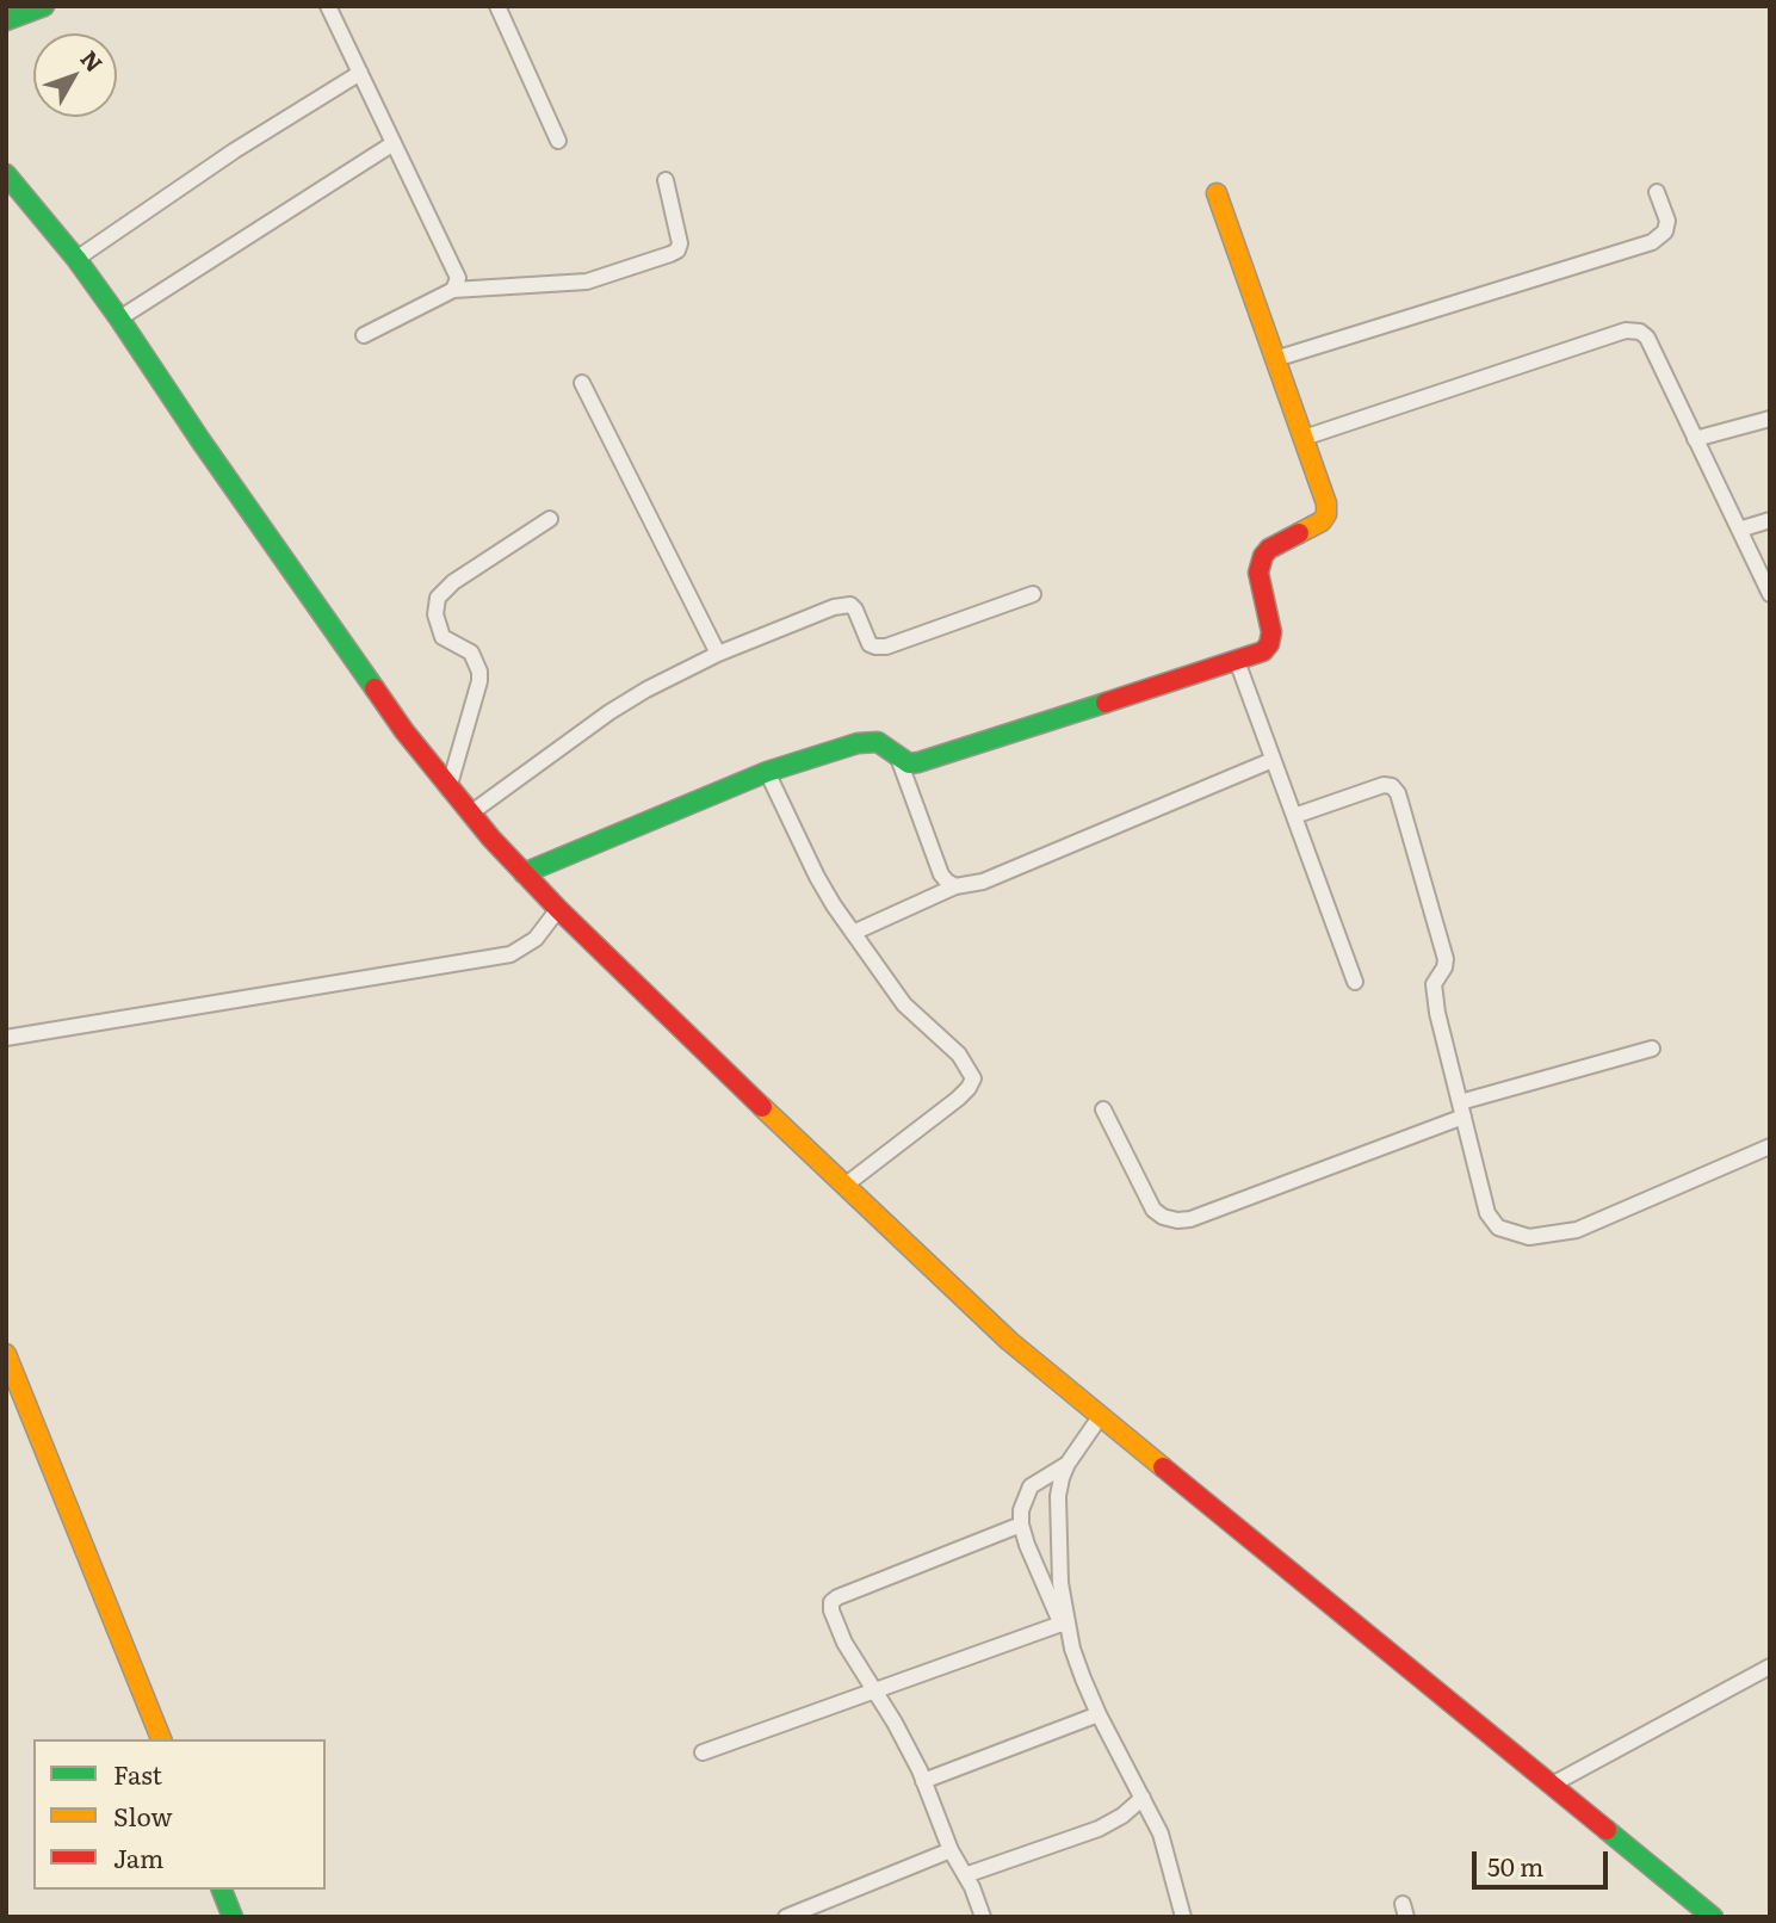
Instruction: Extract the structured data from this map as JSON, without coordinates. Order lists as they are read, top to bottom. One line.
{"legend":["Fast","Slow","Jam"],"scale_bar":"50 m","north":"top right"}
